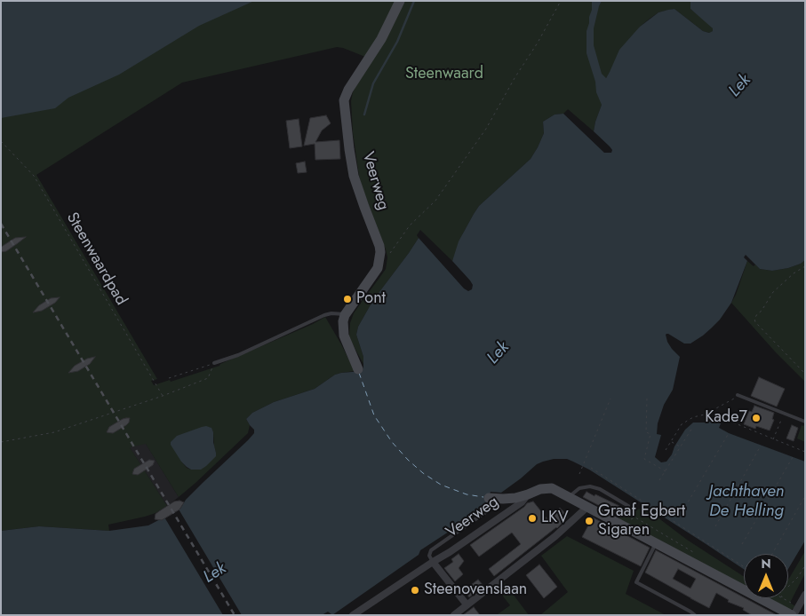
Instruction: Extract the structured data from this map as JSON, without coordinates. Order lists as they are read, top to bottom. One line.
{"streets":{"street":["Veerweg"],"path":["Steenwaardpad"]},"water":["Lek","Jachthaven De Helling"],"parks":["Steenwaard"],"places":["Pont","Kade7","LKV","Graaf Egbert Sigaren","Steenovenslaan"],"north":"top"}
